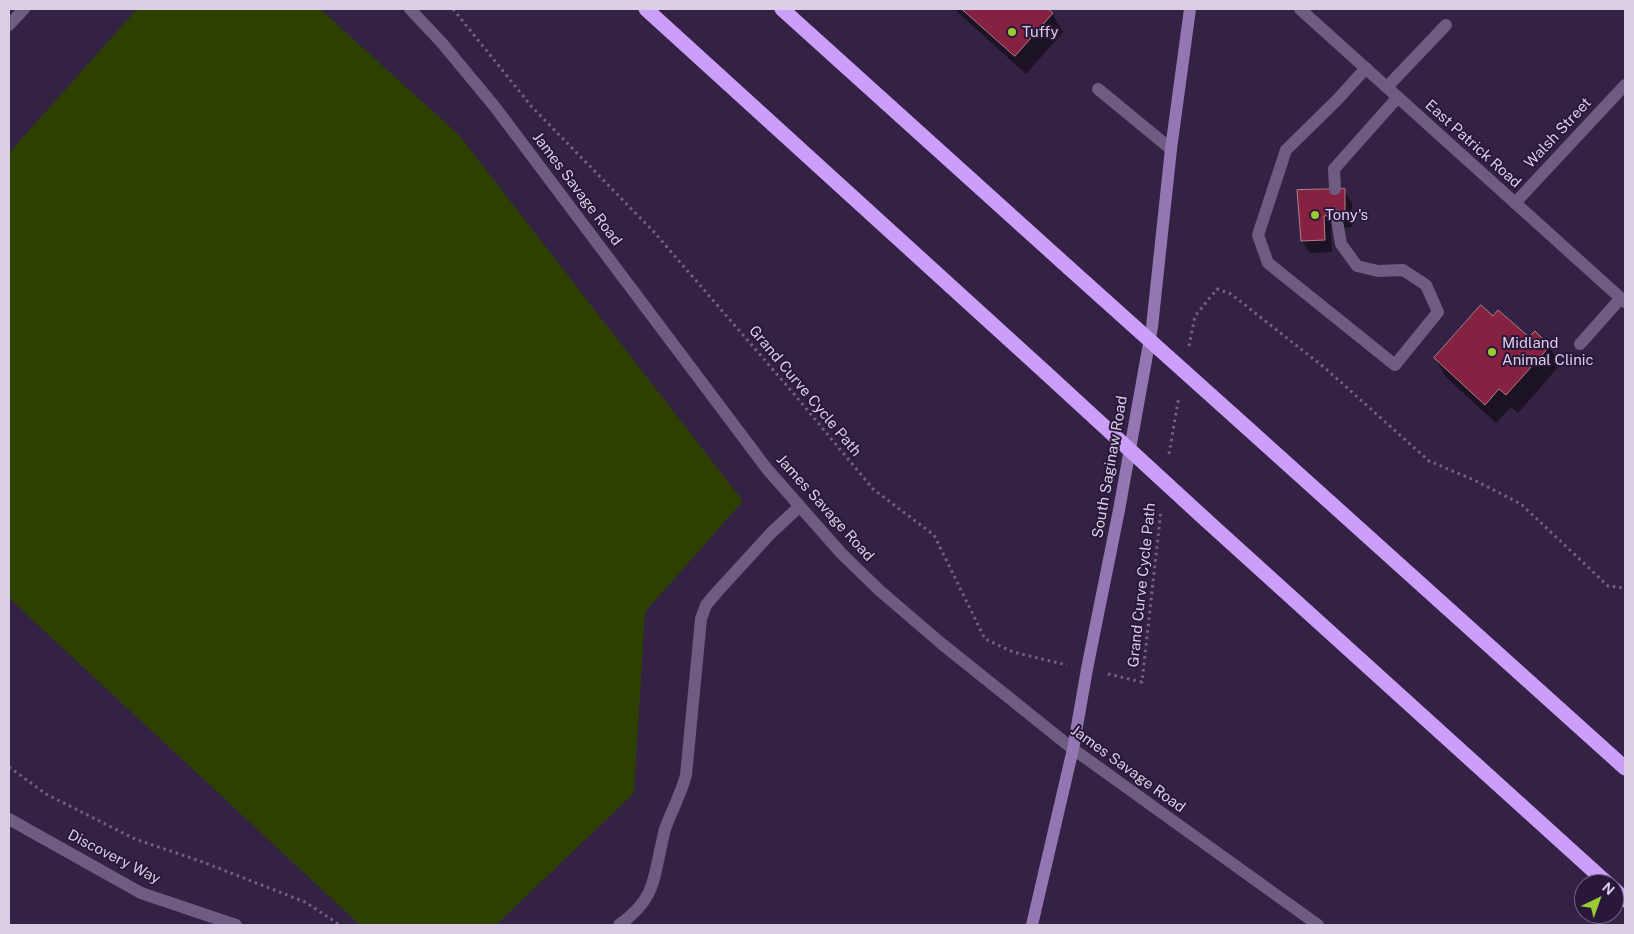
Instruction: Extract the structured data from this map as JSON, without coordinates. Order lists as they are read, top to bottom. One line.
{"streets":{"main road":["South Saginaw Road"],"street":["Walsh Street","East Patrick Road","James Savage Road","Discovery Way"],"path":["Grand Curve Cycle Path"]},"crossings":[["Walsh Street","East Patrick Road"],["James Savage Road","South Saginaw Road"],["Grand Curve Cycle Path","South Saginaw Road"]],"places":["Tuffy","Tony's","Midland Animal Clinic"],"north":"top right"}
